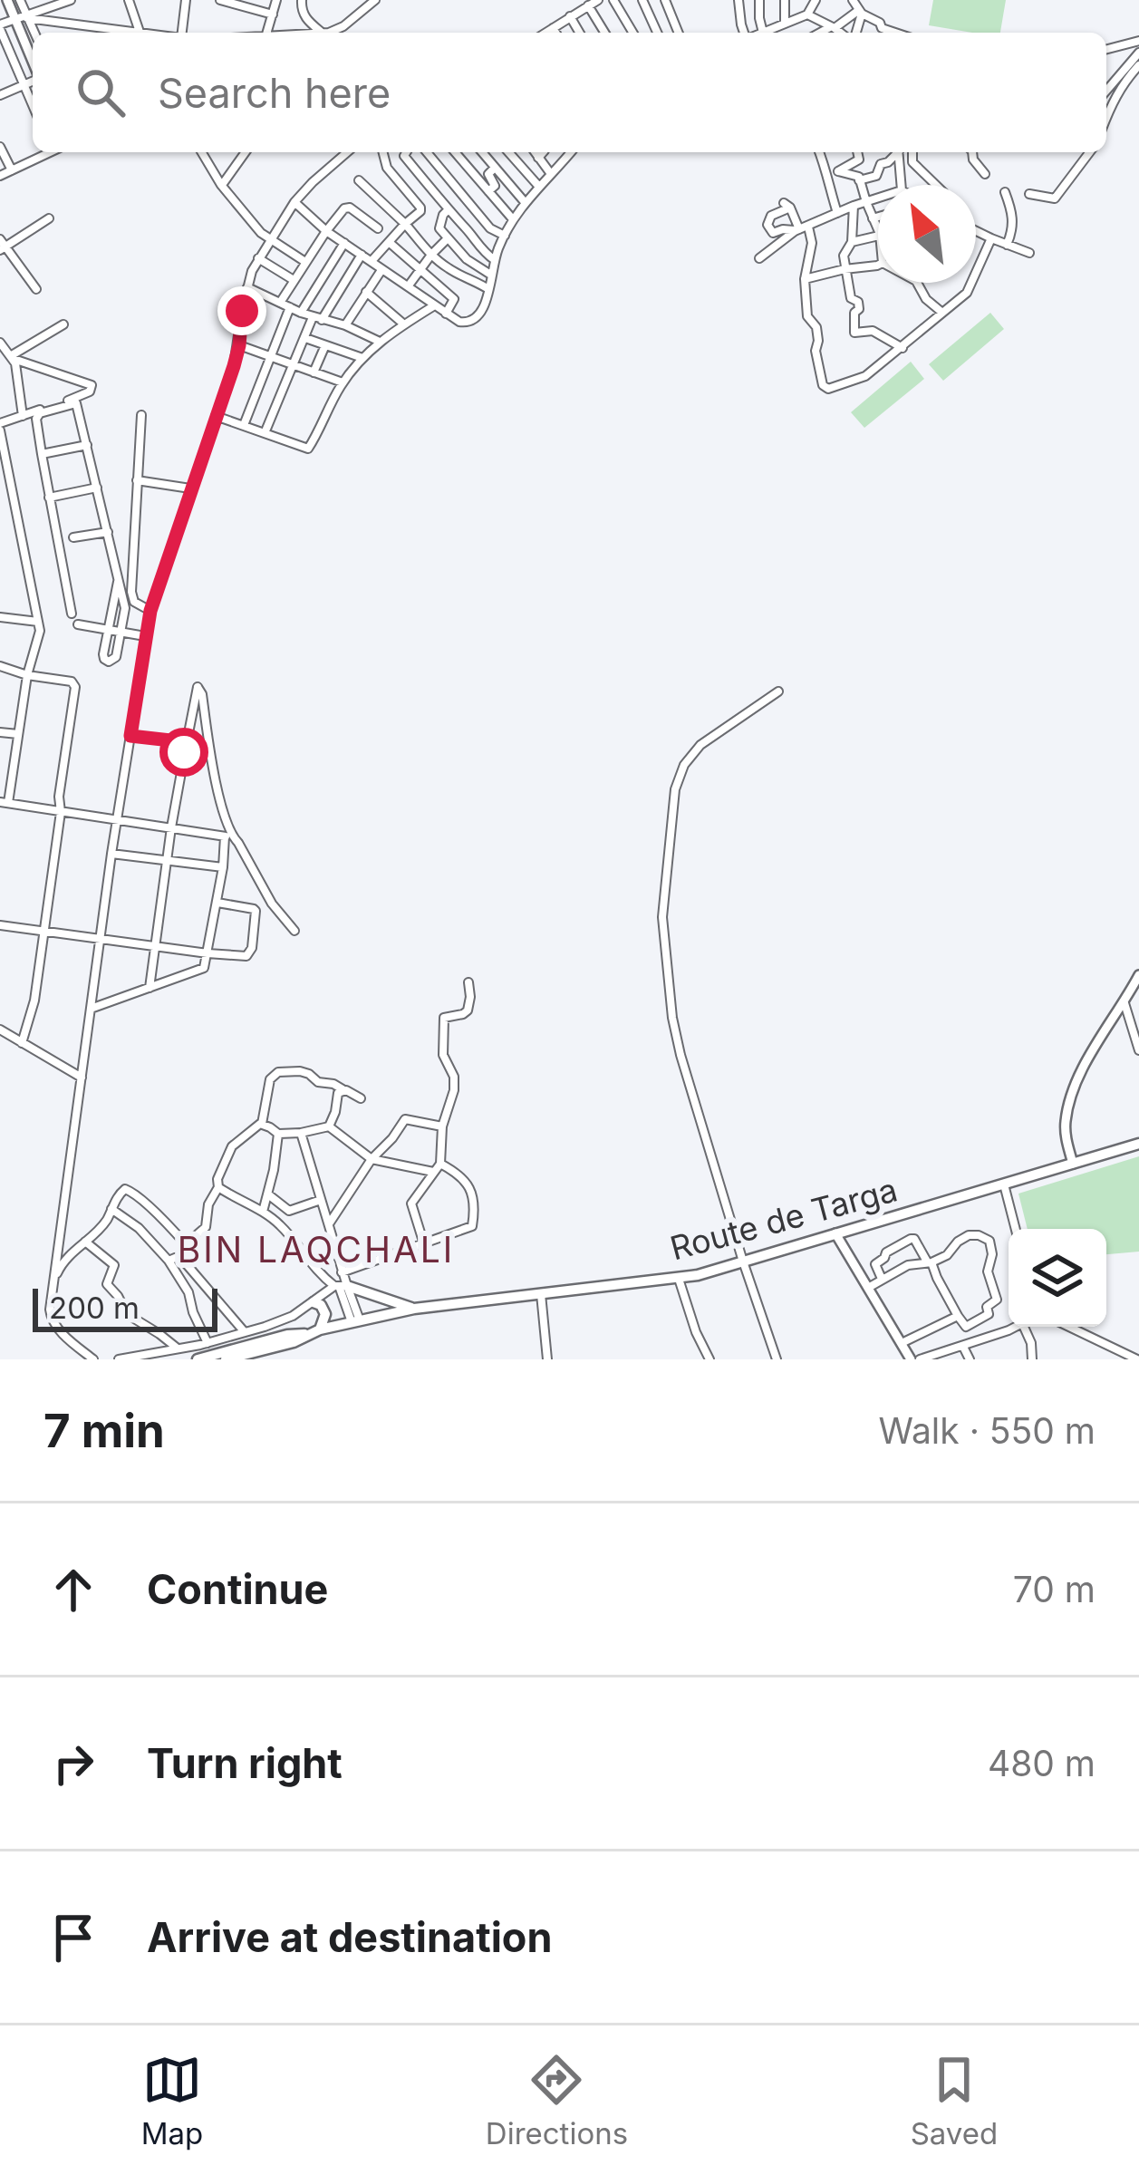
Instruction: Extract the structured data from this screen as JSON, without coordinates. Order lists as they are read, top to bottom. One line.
{"streets":{"main road":["Route de Targa"]},"districts":["BIN LAQCHALI"],"scale_bar":"200 m","north":"top left","page":{"search":"Search here","scale":"200 m","heading":["7 min","Walk · 550 m"],"list":[["Continue","70 m"],["Turn right","480 m"],"Arrive at destination"],"nav":["Map","Directions","Saved"]}}
